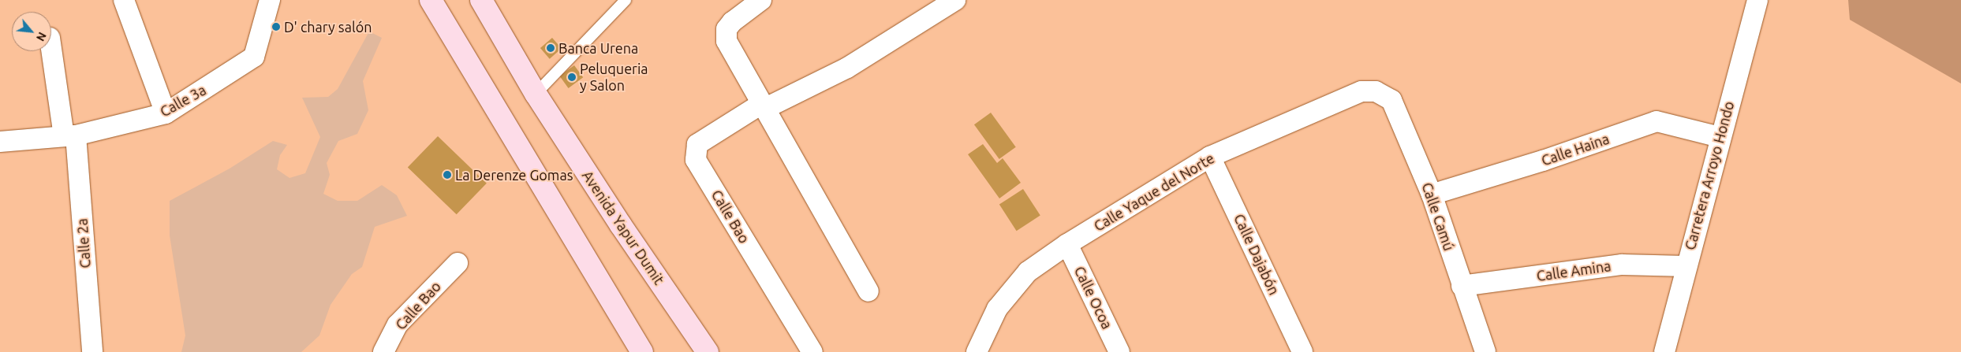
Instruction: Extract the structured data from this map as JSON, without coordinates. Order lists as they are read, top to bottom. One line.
{"streets":{"main road":["Avenida Yapur Dumit"],"street":["Calle 3a","Calle Haina","Carretera Arroyo Hondo","Calle Yaque del Norte","Calle Bao","Calle Camú","Calle 2a","Calle Dajabón","Calle Amina","Calle Ocoa"]},"crossings":[["Calle 3a","Calle 2a"],["Calle Haina","Carretera Arroyo Hondo"],["Calle Haina","Calle Camú"],["Carretera Arroyo Hondo","Calle Amina"],["Calle Yaque del Norte","Calle Camú"],["Calle Yaque del Norte","Calle Dajabón"],["Calle Yaque del Norte","Calle Ocoa"],["Calle Camú","Calle Amina"]],"places":["D' chary salón","Banca Urena","Peluqueria y Salon","La Derenze Gomas"],"north":"bottom right"}
